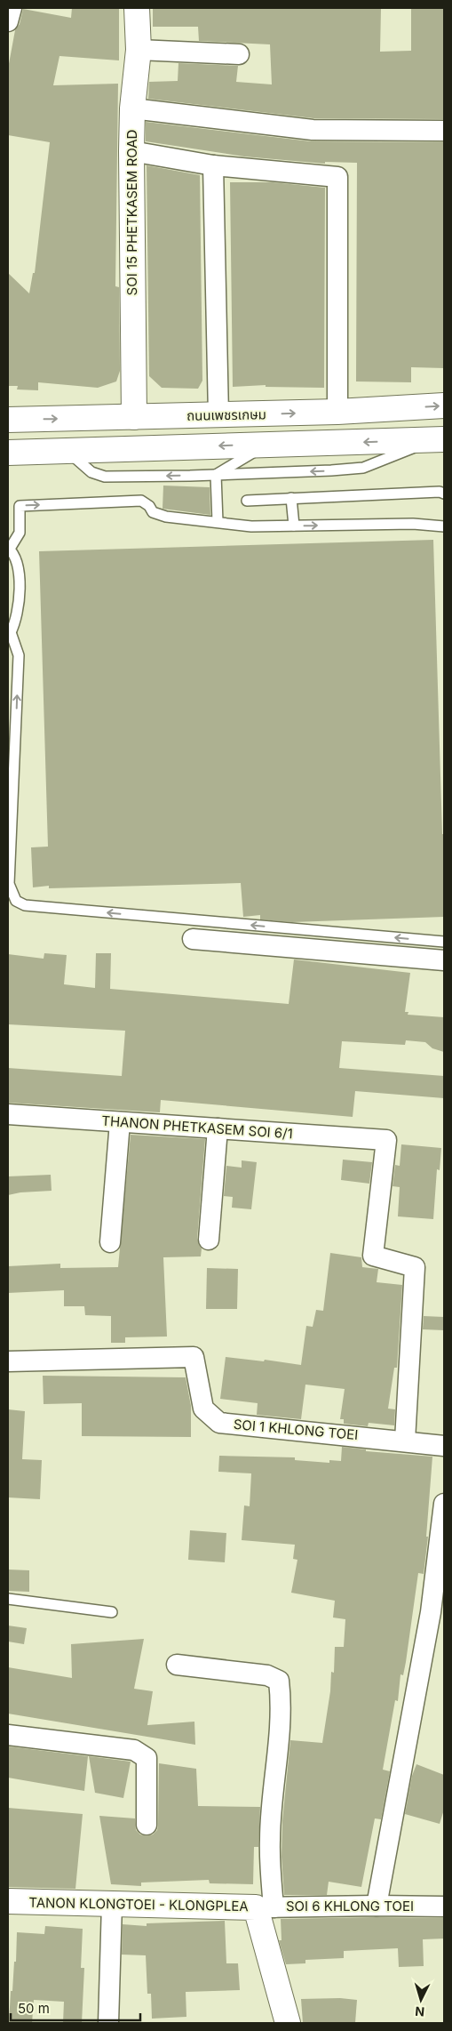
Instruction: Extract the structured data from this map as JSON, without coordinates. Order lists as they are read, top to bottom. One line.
{"streets":{"main road":["SOI 15 PHETKASEM ROAD","ถนนเพชรเกษม","TANON KLONGTOEI - KLONGPLEA"],"street":["THANON PHETKASEM SOI 6/1","SOI 1 KHLONG TOEI","SOI 6 KHLONG TOEI"]},"crossings":[["SOI 15 PHETKASEM ROAD","ถนนเพชรเกษม"],["THANON PHETKASEM SOI 6/1","SOI 1 KHLONG TOEI"],["TANON KLONGTOEI - KLONGPLEA","SOI 6 KHLONG TOEI"]],"scale_bar":"50 m","north":"bottom"}
